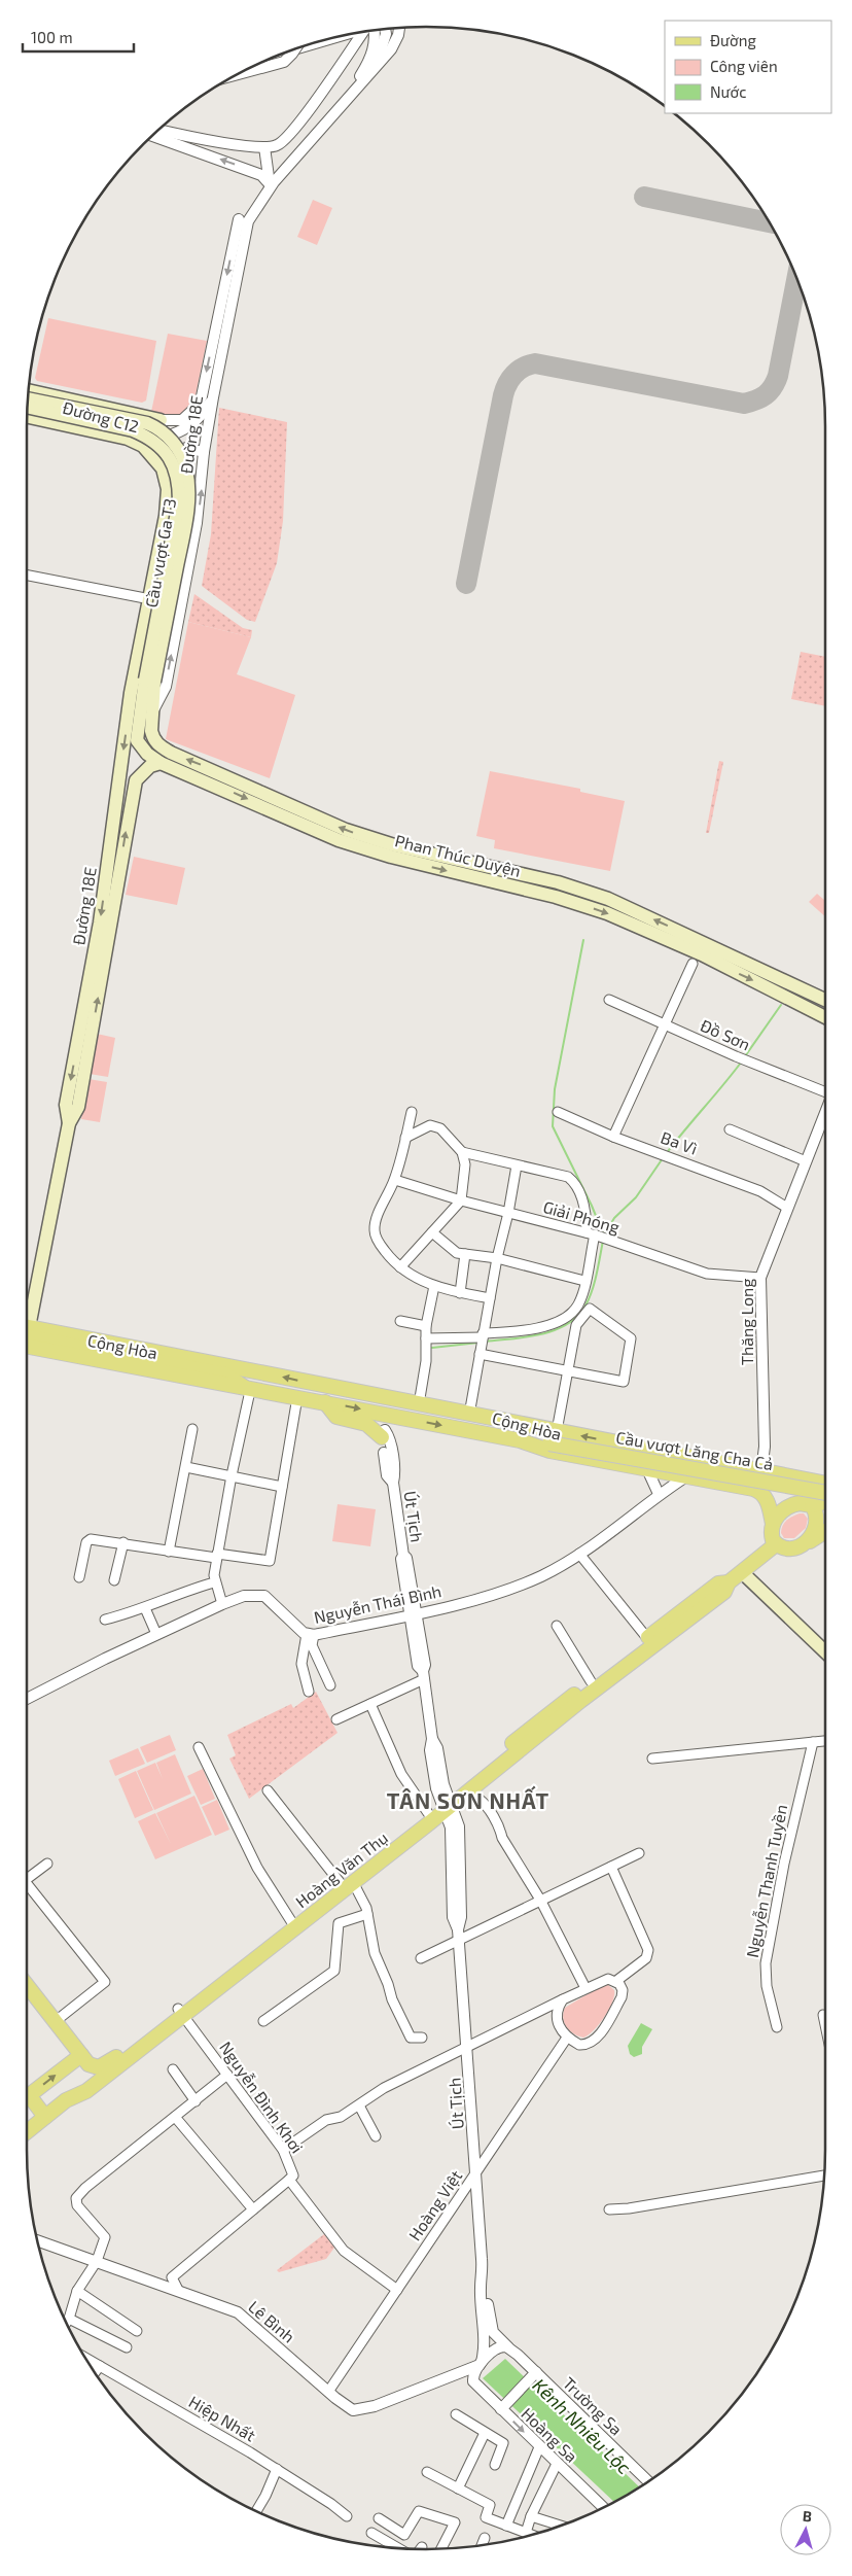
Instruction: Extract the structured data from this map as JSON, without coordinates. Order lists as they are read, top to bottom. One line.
{"streets":{"main road":["Đường C12","Đường 18E","Cầu vượt Ga T3","Phan Thúc Duyện","Cộng Hòa","Cầu vượt Lăng Cha Cả","Hoàng Văn Thụ"],"street":["Đồ Sơn","Ba Vì","Giải Phóng","Thăng Long","Út Tịch","Nguyễn Thái Bình","Nguyễn Thanh Tuyền","Nguyễn Đình Khơi","Hoàng Việt","Lê Bình","Trường Sa","Hiệp Nhất","Hoàng Sa"]},"crossings":[["Đường C12","Đường 18E"],["Đường 18E","Cầu vượt Ga T3"],["Đường 18E","Phan Thúc Duyện"],["Cầu vượt Ga T3","Phan Thúc Duyện"],["Ba Vì","Thăng Long"],["Giải Phóng","Thăng Long"],["Thăng Long","Cộng Hòa"],["Cộng Hòa","Cầu vượt Lăng Cha Cả"],["Cộng Hòa","Út Tịch"],["Cộng Hòa","Nguyễn Thái Bình"],["Cộng Hòa","Hoàng Văn Thụ"],["Út Tịch","Nguyễn Thái Bình"],["Út Tịch","Hoàng Văn Thụ"],["Út Tịch","Hoàng Việt"],["Út Tịch","Lê Bình"],["Út Tịch","Trường Sa"],["Hoàng Văn Thụ","Nguyễn Đình Khơi"],["Nguyễn Đình Khơi","Hoàng Việt"],["Hoàng Việt","Lê Bình"],["Lê Bình","Hoàng Sa"]],"districts":["TÂN SƠN NHẤT"],"water":["Kênh Nhiêu Lộc"],"legend":["Đường","Công viên","Nước"],"scale_bar":"100 m","north":"top"}
